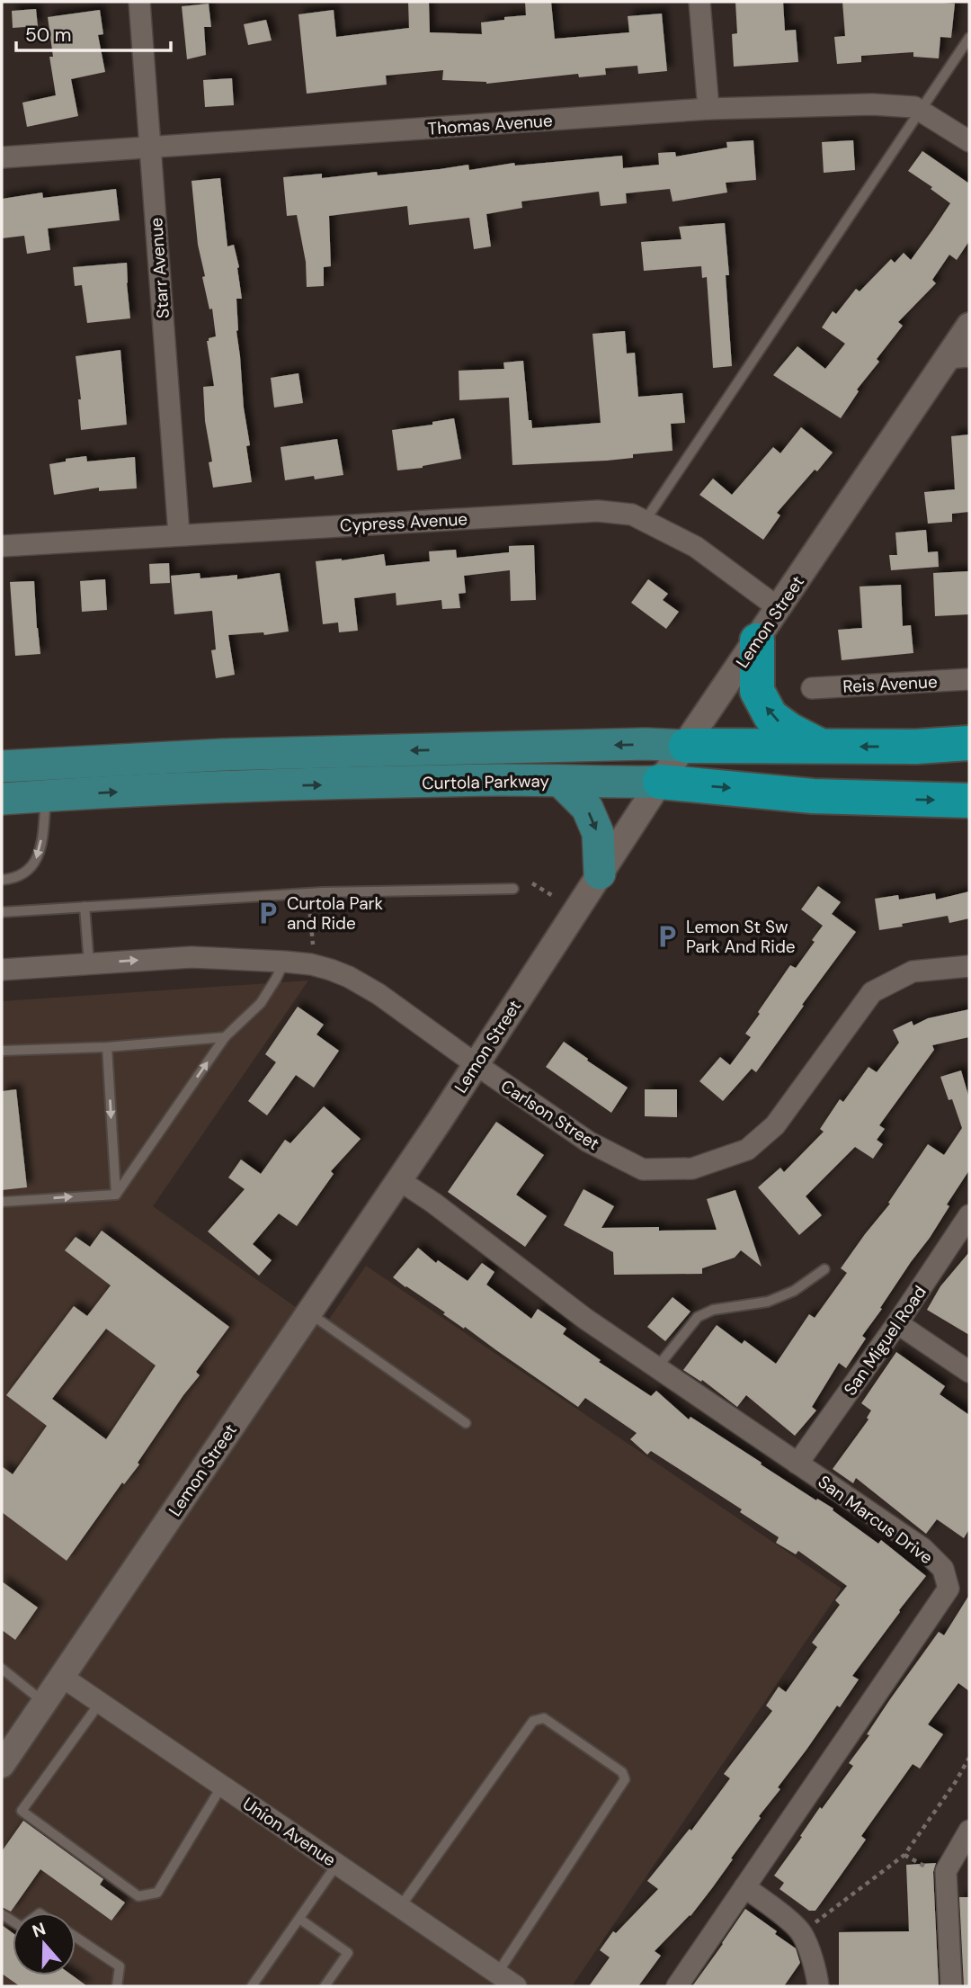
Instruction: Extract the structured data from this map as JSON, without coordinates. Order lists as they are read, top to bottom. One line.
{"streets":{"highway":["Curtola Parkway"],"street":["Thomas Avenue","Starr Avenue","Cypress Avenue","Lemon Street","Reis Avenue","Carlson Street","San Miguel Road","San Marcus Drive","Union Avenue"]},"crossings":[["Thomas Avenue","Starr Avenue"],["Starr Avenue","Cypress Avenue"],["Cypress Avenue","Lemon Street"],["Lemon Street","Curtola Parkway"],["Lemon Street","Carlson Street"],["Lemon Street","San Marcus Drive"],["Lemon Street","Union Avenue"],["San Miguel Road","San Marcus Drive"]],"places":{"parking":["Curtola Park and Ride","Lemon St Sw Park And Ride"]},"scale_bar":"50 m","north":"top"}
